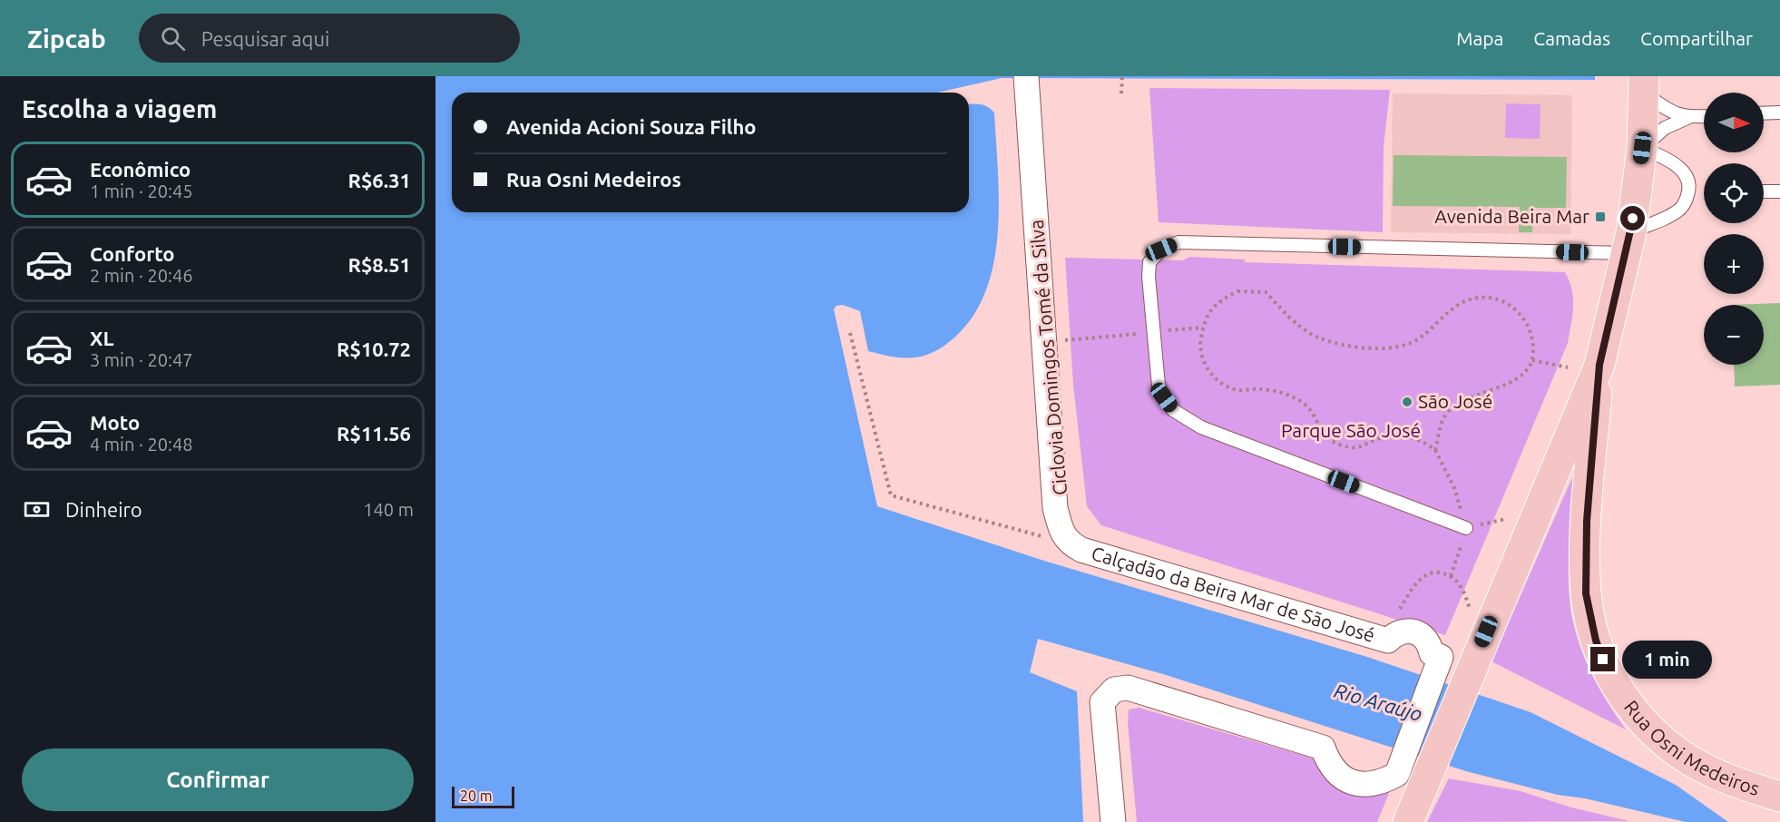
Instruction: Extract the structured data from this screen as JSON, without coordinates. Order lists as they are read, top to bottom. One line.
{"streets":{"main road":["Rua Osni Medeiros"],"street":["Calçadão da Beira Mar de São José"],"path":["Ciclovia Domingos Tomé da Silva"]},"water":["Rio Araújo"],"parks":["Parque São José"],"places":{"transit":["Avenida Beira Mar"],"other":["São José"]},"scale_bar":"20 m","north":"right","page":{"header":"Zipcab","search":"Pesquisar aqui","nav":["Mapa","Camadas","Compartilhar"],"heading":"Escolha a viagem","map_buttons":["+","−"],"banner":["Avenida Acioni Souza Filho","Rua Osni Medeiros"],"list":[{"name":"Econômico","note":"1 min · 20:45","value":"R$6.31"},{"name":"Conforto","note":"2 min · 20:46","value":"R$8.51"},{"name":"XL","note":"3 min · 20:47","value":"R$10.72"},{"name":"Moto","note":"4 min · 20:48","value":"R$11.56"}],"pay":["Dinheiro","140 m"],"bubble":"1 min","buttons":"Confirmar","scale":"20 m"}}
